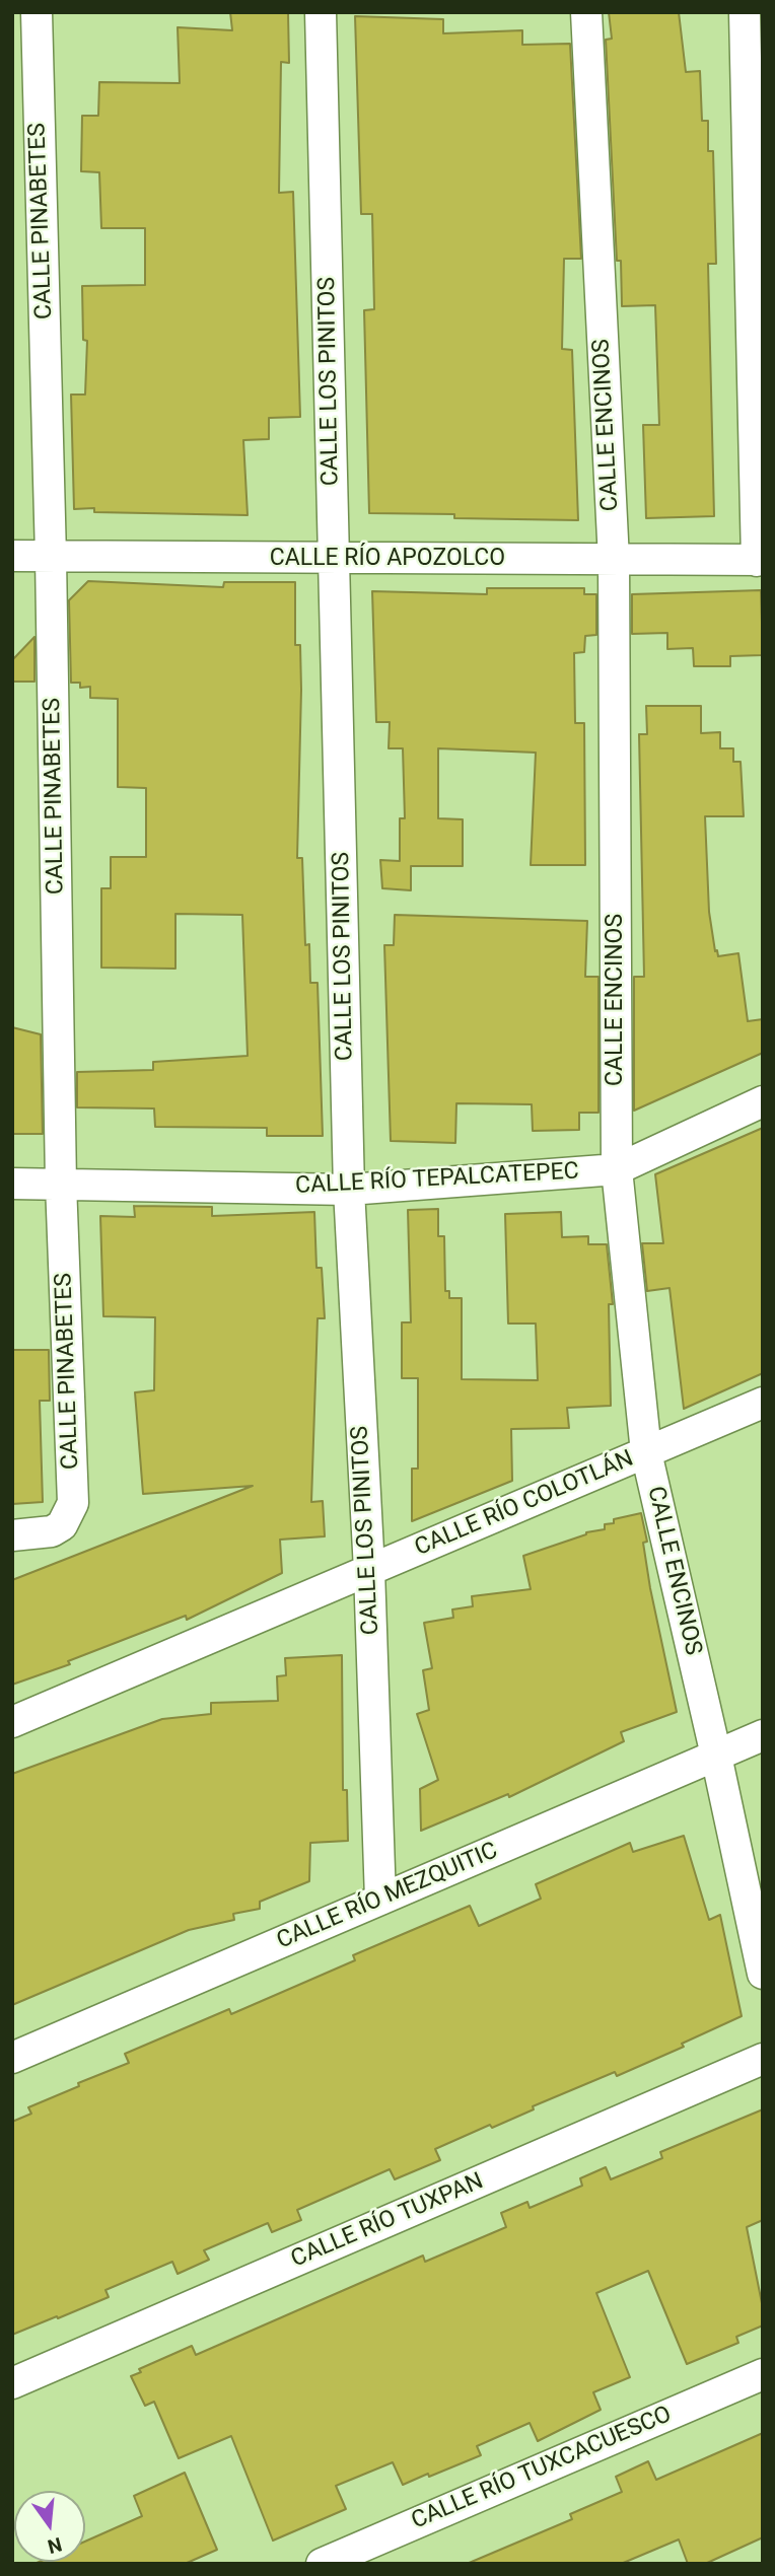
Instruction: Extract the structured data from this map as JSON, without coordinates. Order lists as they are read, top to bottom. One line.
{"streets":{"street":["CALLE PINABETES","CALLE LOS PINITOS","CALLE ENCINOS","CALLE RÍO APOZOLCO","CALLE RÍO TEPALCATEPEC","CALLE RÍO COLOTLÁN","CALLE RÍO MEZQUITIC","CALLE RÍO TUXPAN","CALLE RÍO TUXCACUESCO"]},"crossings":[["CALLE PINABETES","CALLE RÍO APOZOLCO"],["CALLE PINABETES","CALLE RÍO TEPALCATEPEC"],["CALLE LOS PINITOS","CALLE RÍO APOZOLCO"],["CALLE LOS PINITOS","CALLE RÍO TEPALCATEPEC"],["CALLE LOS PINITOS","CALLE RÍO COLOTLÁN"],["CALLE LOS PINITOS","CALLE RÍO MEZQUITIC"],["CALLE ENCINOS","CALLE RÍO APOZOLCO"],["CALLE ENCINOS","CALLE RÍO TEPALCATEPEC"],["CALLE ENCINOS","CALLE RÍO COLOTLÁN"],["CALLE ENCINOS","CALLE RÍO MEZQUITIC"]],"north":"bottom"}
